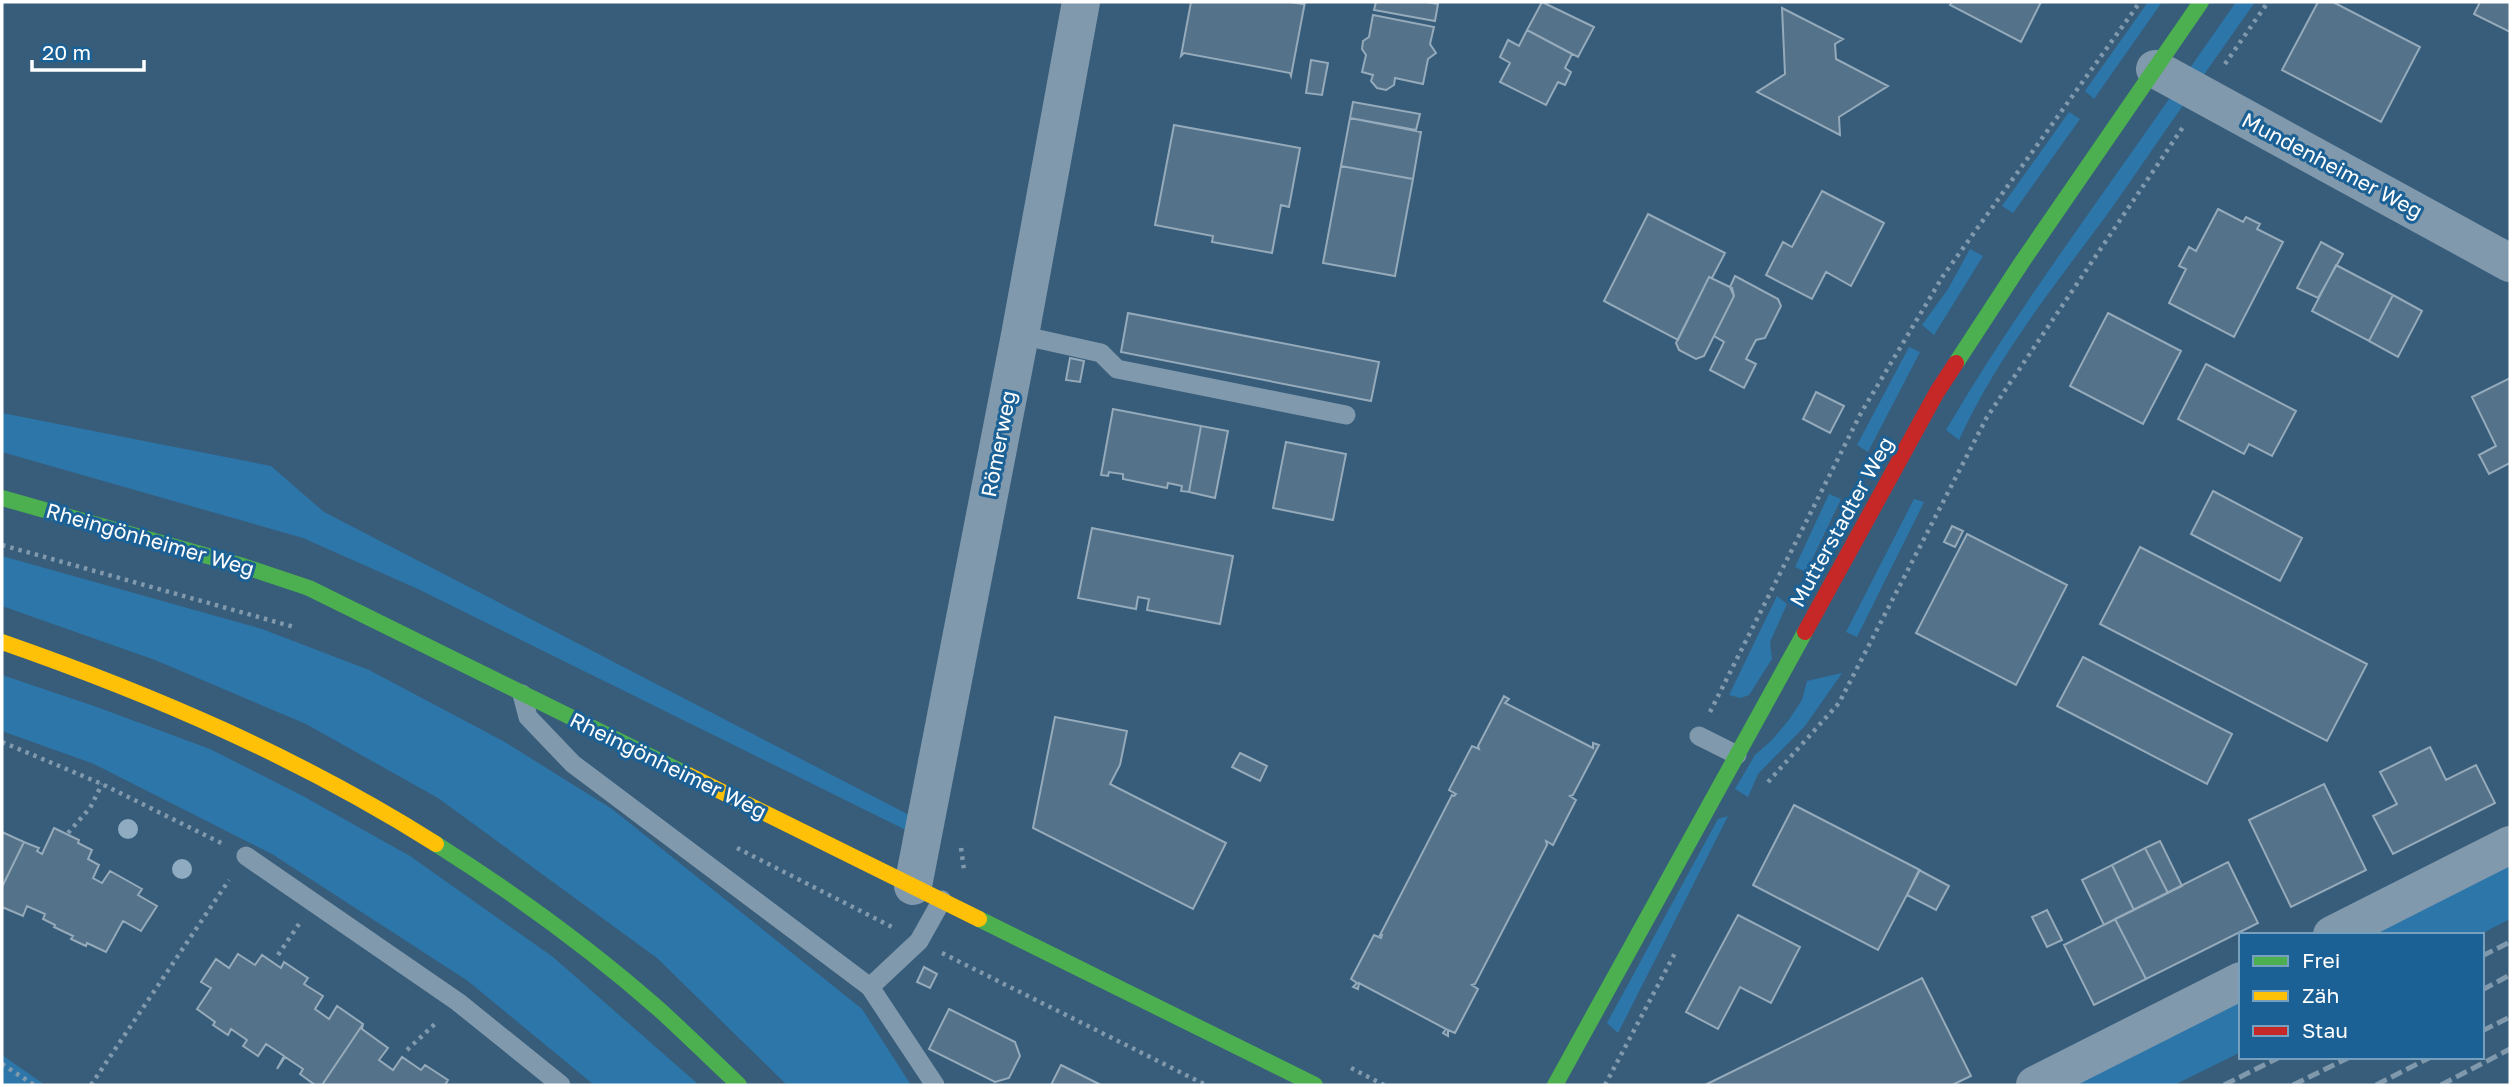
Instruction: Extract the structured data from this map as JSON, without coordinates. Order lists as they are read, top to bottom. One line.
{"streets":{"street":["Mundenheimer Weg","Römerweg","Mutterstadter Weg","Rheingönheimer Weg"]},"crossings":[["Mundenheimer Weg","Mutterstadter Weg"],["Römerweg","Rheingönheimer Weg"]],"legend":["Frei","Zäh","Stau"],"scale_bar":"20 m"}
